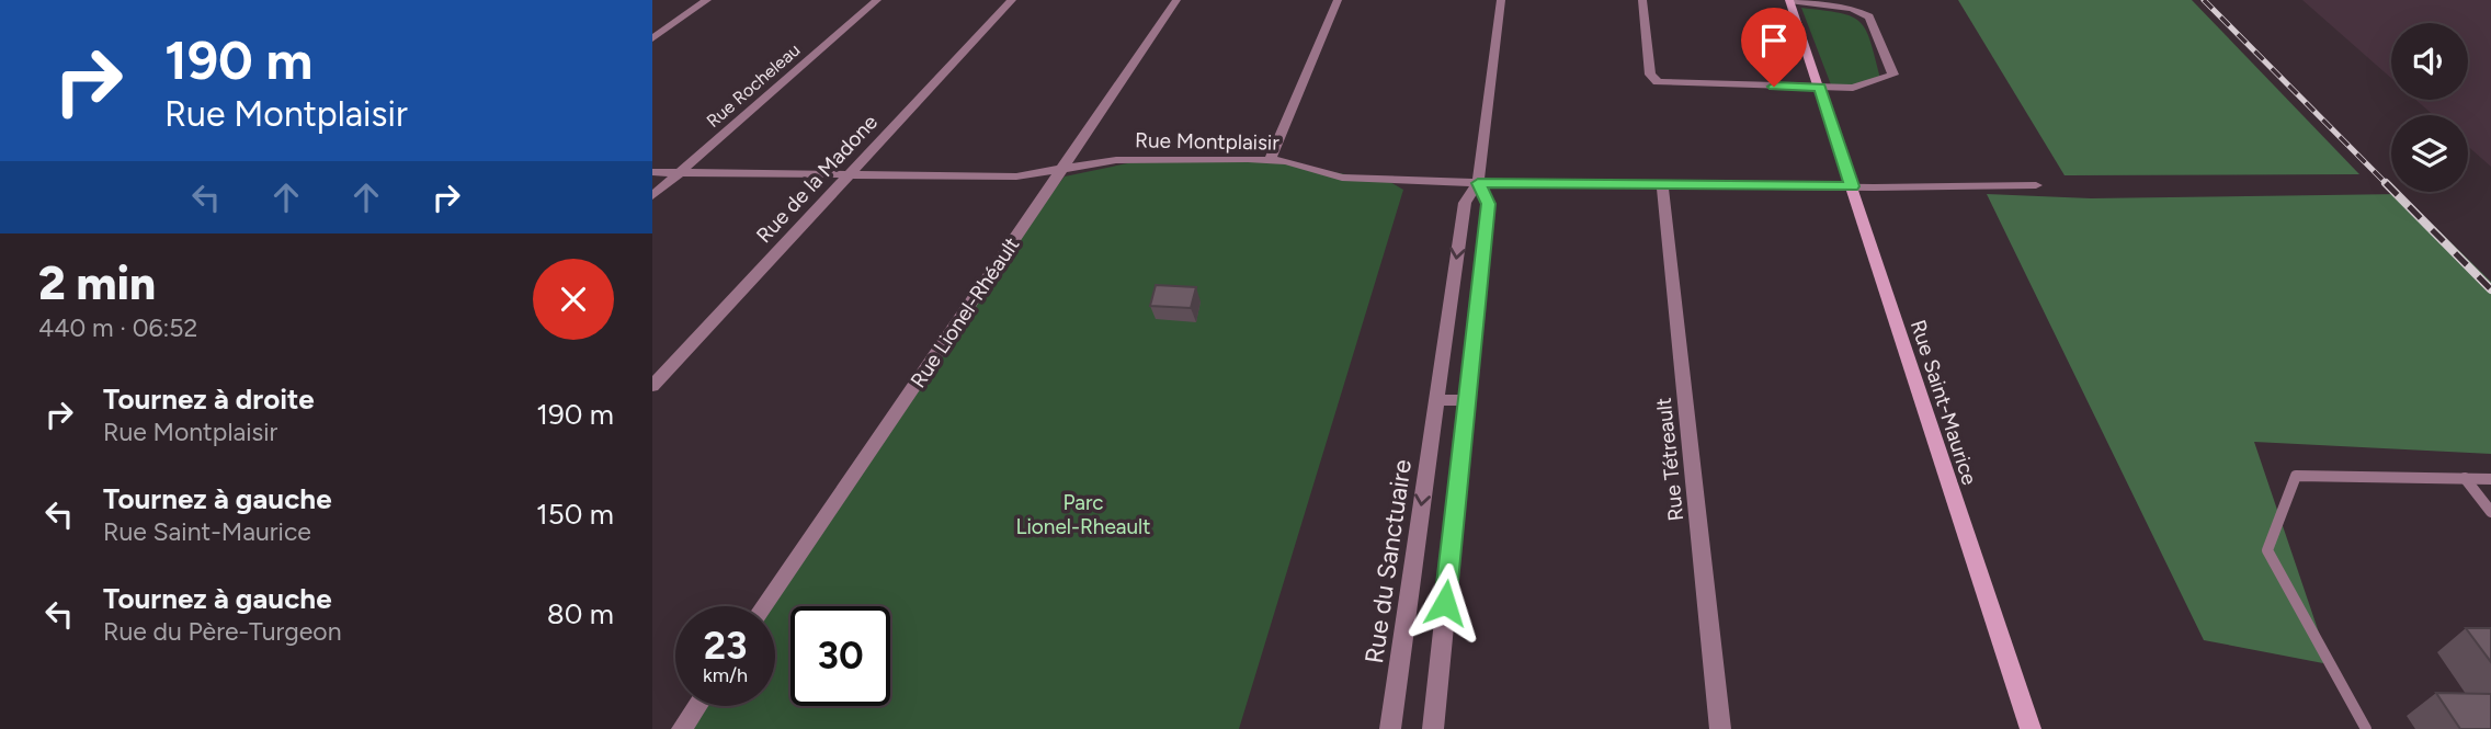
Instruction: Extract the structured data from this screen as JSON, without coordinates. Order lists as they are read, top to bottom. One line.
{"streets":{"street":["Rue Rocheleau","Rue Montplaisir","Rue de la Madone","Rue Lionel-Rhéault","Rue Saint-Maurice","Rue Tétreault","Rue du Sanctuaire"]},"crossings":[["Rue Rocheleau","Rue Montplaisir"],["Rue Montplaisir","Rue de la Madone"],["Rue Montplaisir","Rue Lionel-Rhéault"],["Rue Montplaisir","Rue Saint-Maurice"],["Rue Montplaisir","Rue Tétreault"],["Rue Montplaisir","Rue du Sanctuaire"]],"parks":["Parc Lionel-Rheault"],"page":{"turn":["190 m","Rue Montplaisir"],"heading":["2 min","440 m · 06:52"],"list":[{"name":"Tournez à droite","note":"Rue Montplaisir","value":"190 m"},{"name":"Tournez à gauche","note":"Rue Saint-Maurice","value":"150 m"},{"name":"Tournez à gauche","note":"Rue du Père-Turgeon","value":"80 m"}],"speed":"23 km/h","limit":"30"}}
